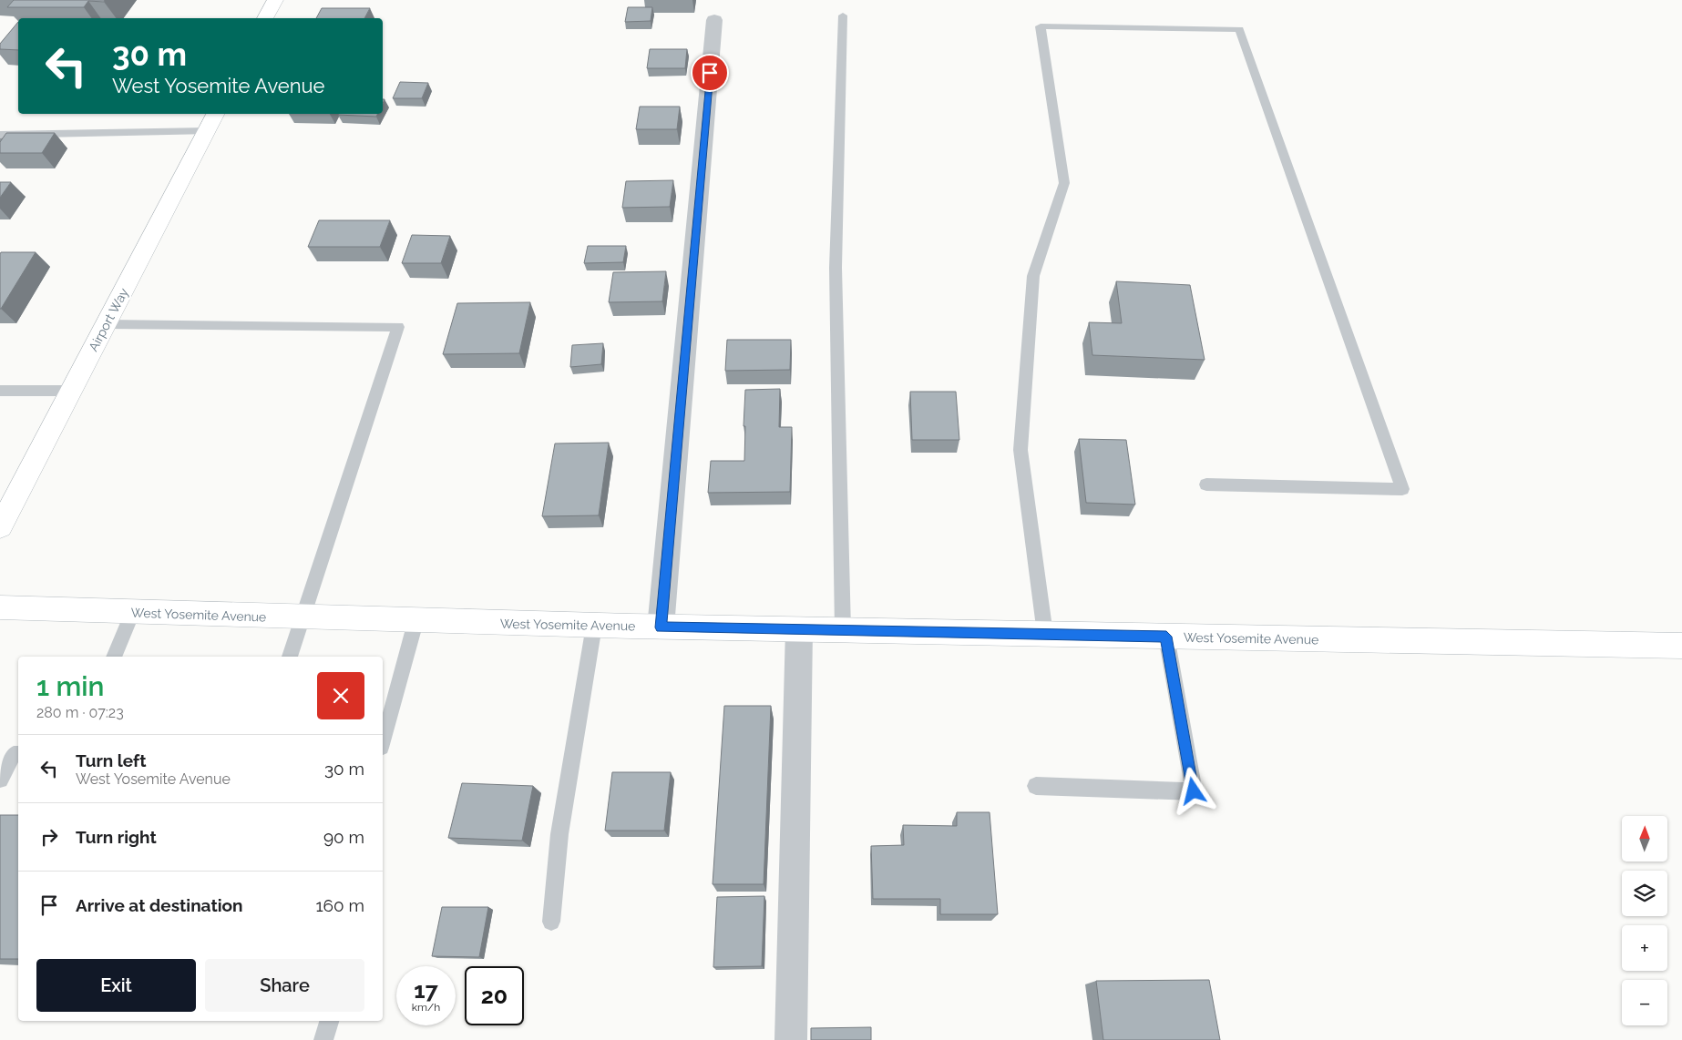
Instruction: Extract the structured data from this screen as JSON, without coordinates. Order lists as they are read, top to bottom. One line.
{"streets":{"main road":["Airport Way","West Yosemite Avenue"]},"north":"top","page":{"turn":["30 m","West Yosemite Avenue"],"heading":["1 min","280 m · 07:23"],"list":[{"name":"Turn left","note":"West Yosemite Avenue","value":"30 m"},{"name":"Turn right","value":"90 m"},{"name":"Arrive at destination","value":"160 m"}],"map_buttons":["+","−"],"buttons":["Exit","Share"],"speed":"17 km/h","limit":"20"}}
